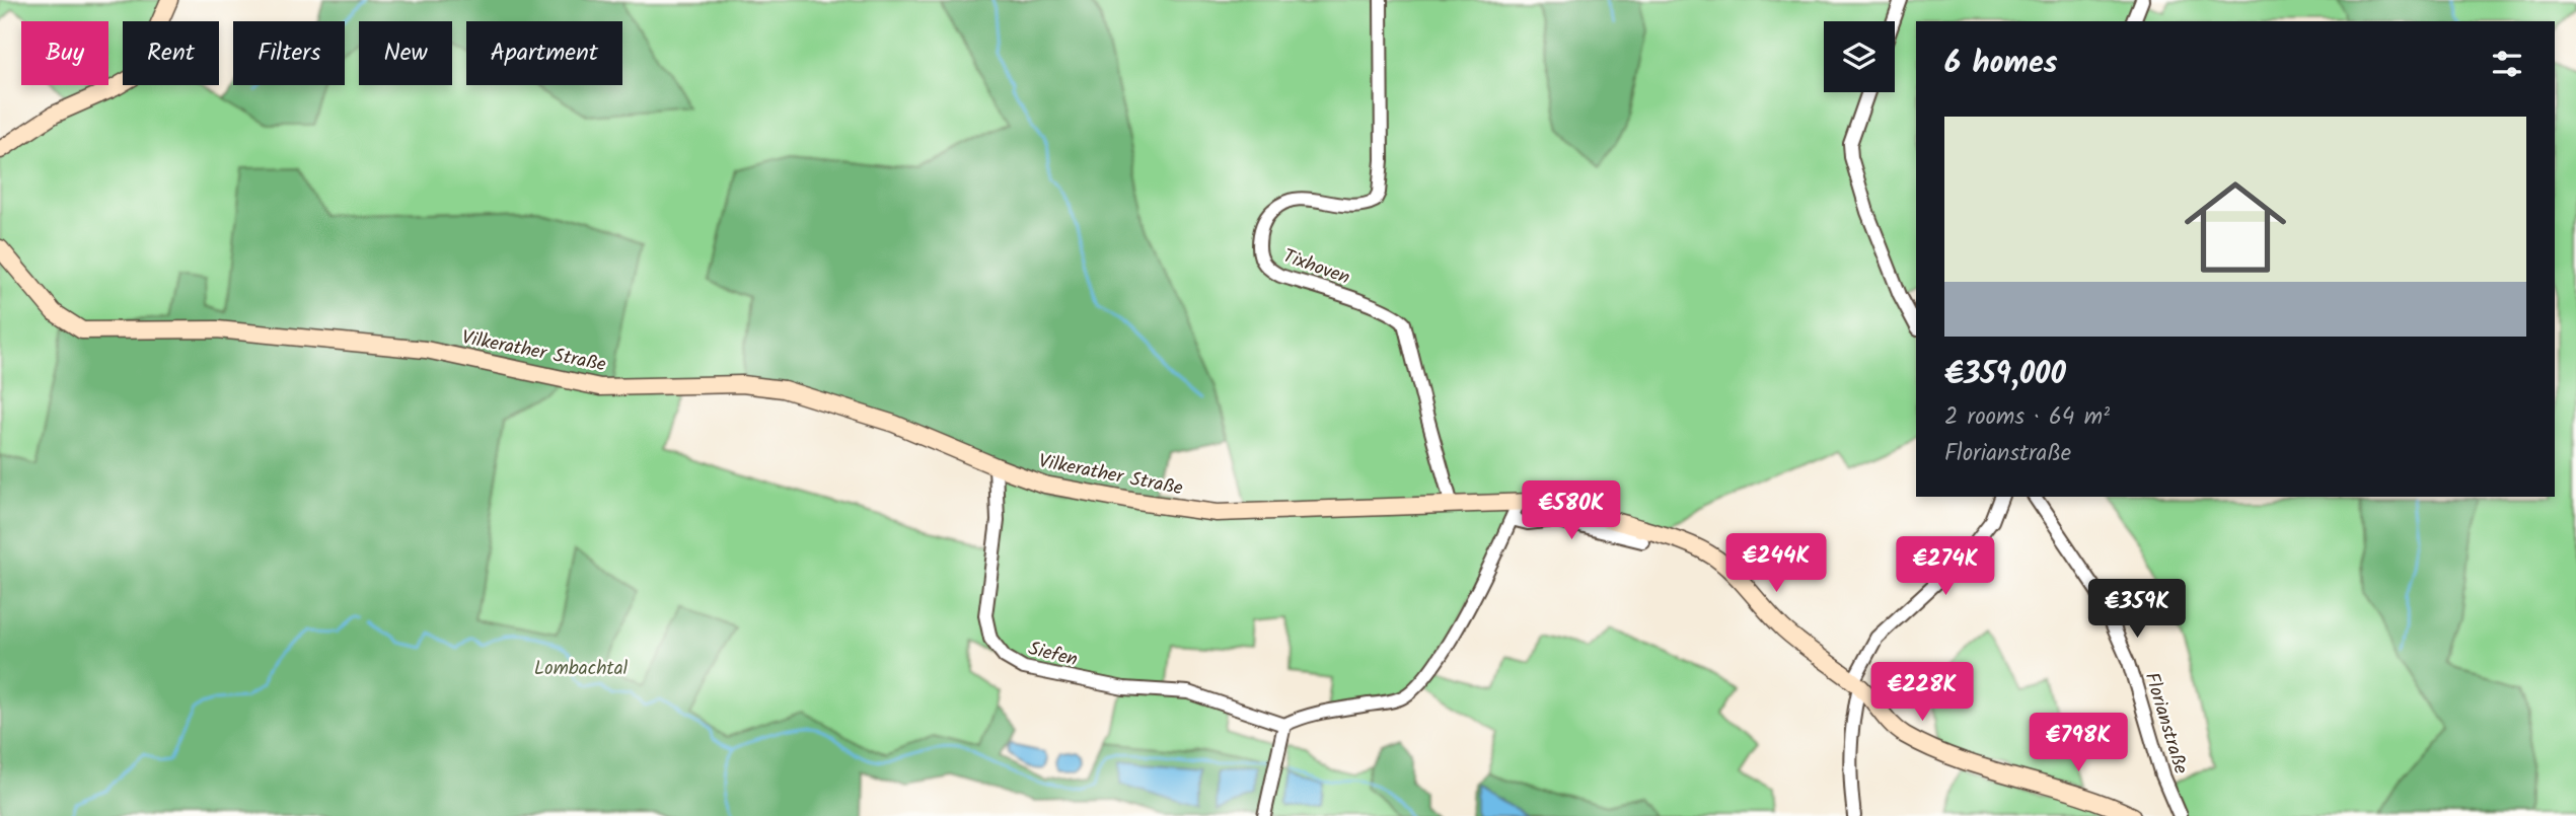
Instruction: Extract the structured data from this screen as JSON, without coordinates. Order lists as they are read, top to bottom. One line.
{"streets":{"street":["Tixhoven","Vilkerather Straße","Siefen","Florianstraße"]},"crossings":[["Tixhoven","Vilkerather Straße"],["Vilkerather Straße","Siefen"]],"parks":["Lombachtal"],"page":{"chip":["Buy","Rent","Filters","New","Apartment"],"heading":"6 homes","list":[{"name":"€359,000","note":"2 rooms · 64 m² · Florianstraße"}],"price":["€580K","€244K","€274K","€359K","€228K","€798K"]}}
